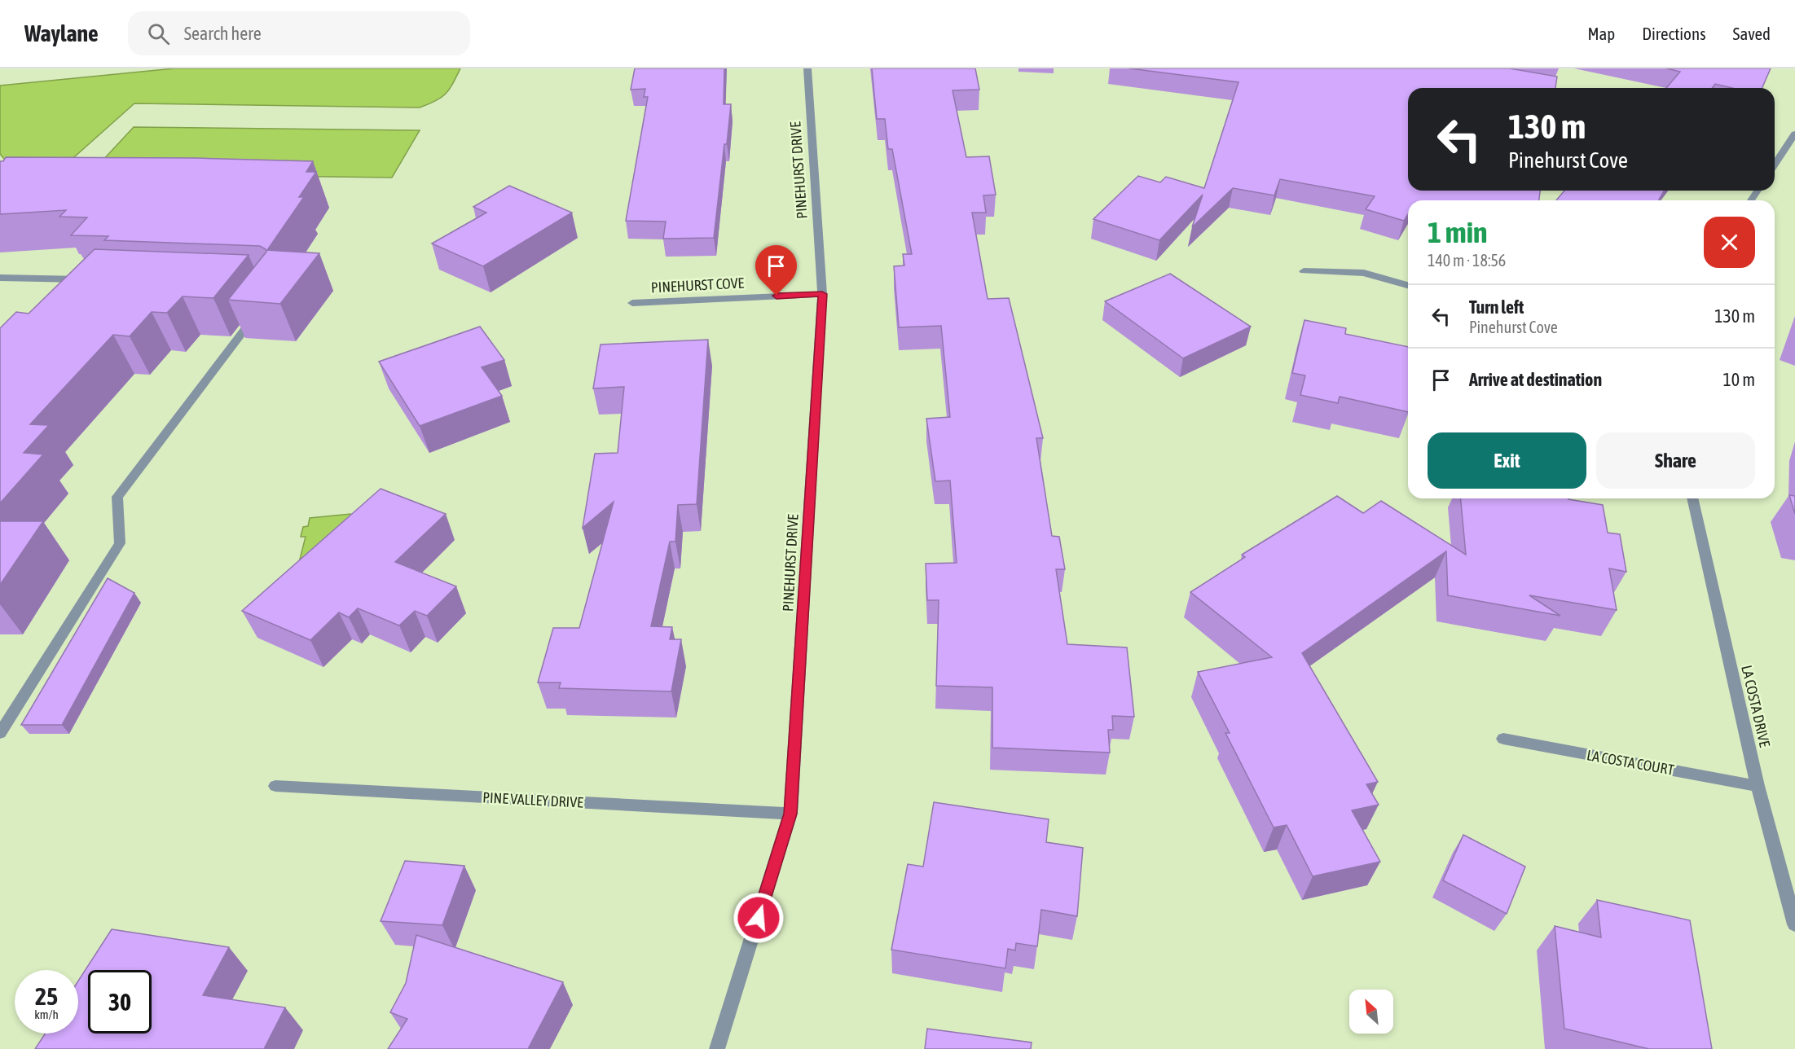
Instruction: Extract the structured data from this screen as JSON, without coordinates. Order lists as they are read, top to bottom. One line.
{"streets":{"street":["PINEHURST DRIVE","PINEHURST COVE","LA COSTA DRIVE","LA COSTA COURT","PINE VALLEY DRIVE"]},"crossings":[["PINEHURST DRIVE","PINEHURST COVE"],["PINEHURST DRIVE","PINE VALLEY DRIVE"],["LA COSTA DRIVE","LA COSTA COURT"]],"north":"top left","page":{"header":"Waylane","search":"Search here","nav":["Map","Directions","Saved"],"turn":["130 m","Pinehurst Cove"],"heading":["1 min","140 m · 18:56"],"list":[{"name":"Turn left","note":"Pinehurst Cove","value":"130 m"},{"name":"Arrive at destination","value":"10 m"}],"buttons":["Exit","Share"],"speed":"25 km/h","limit":"30"}}
